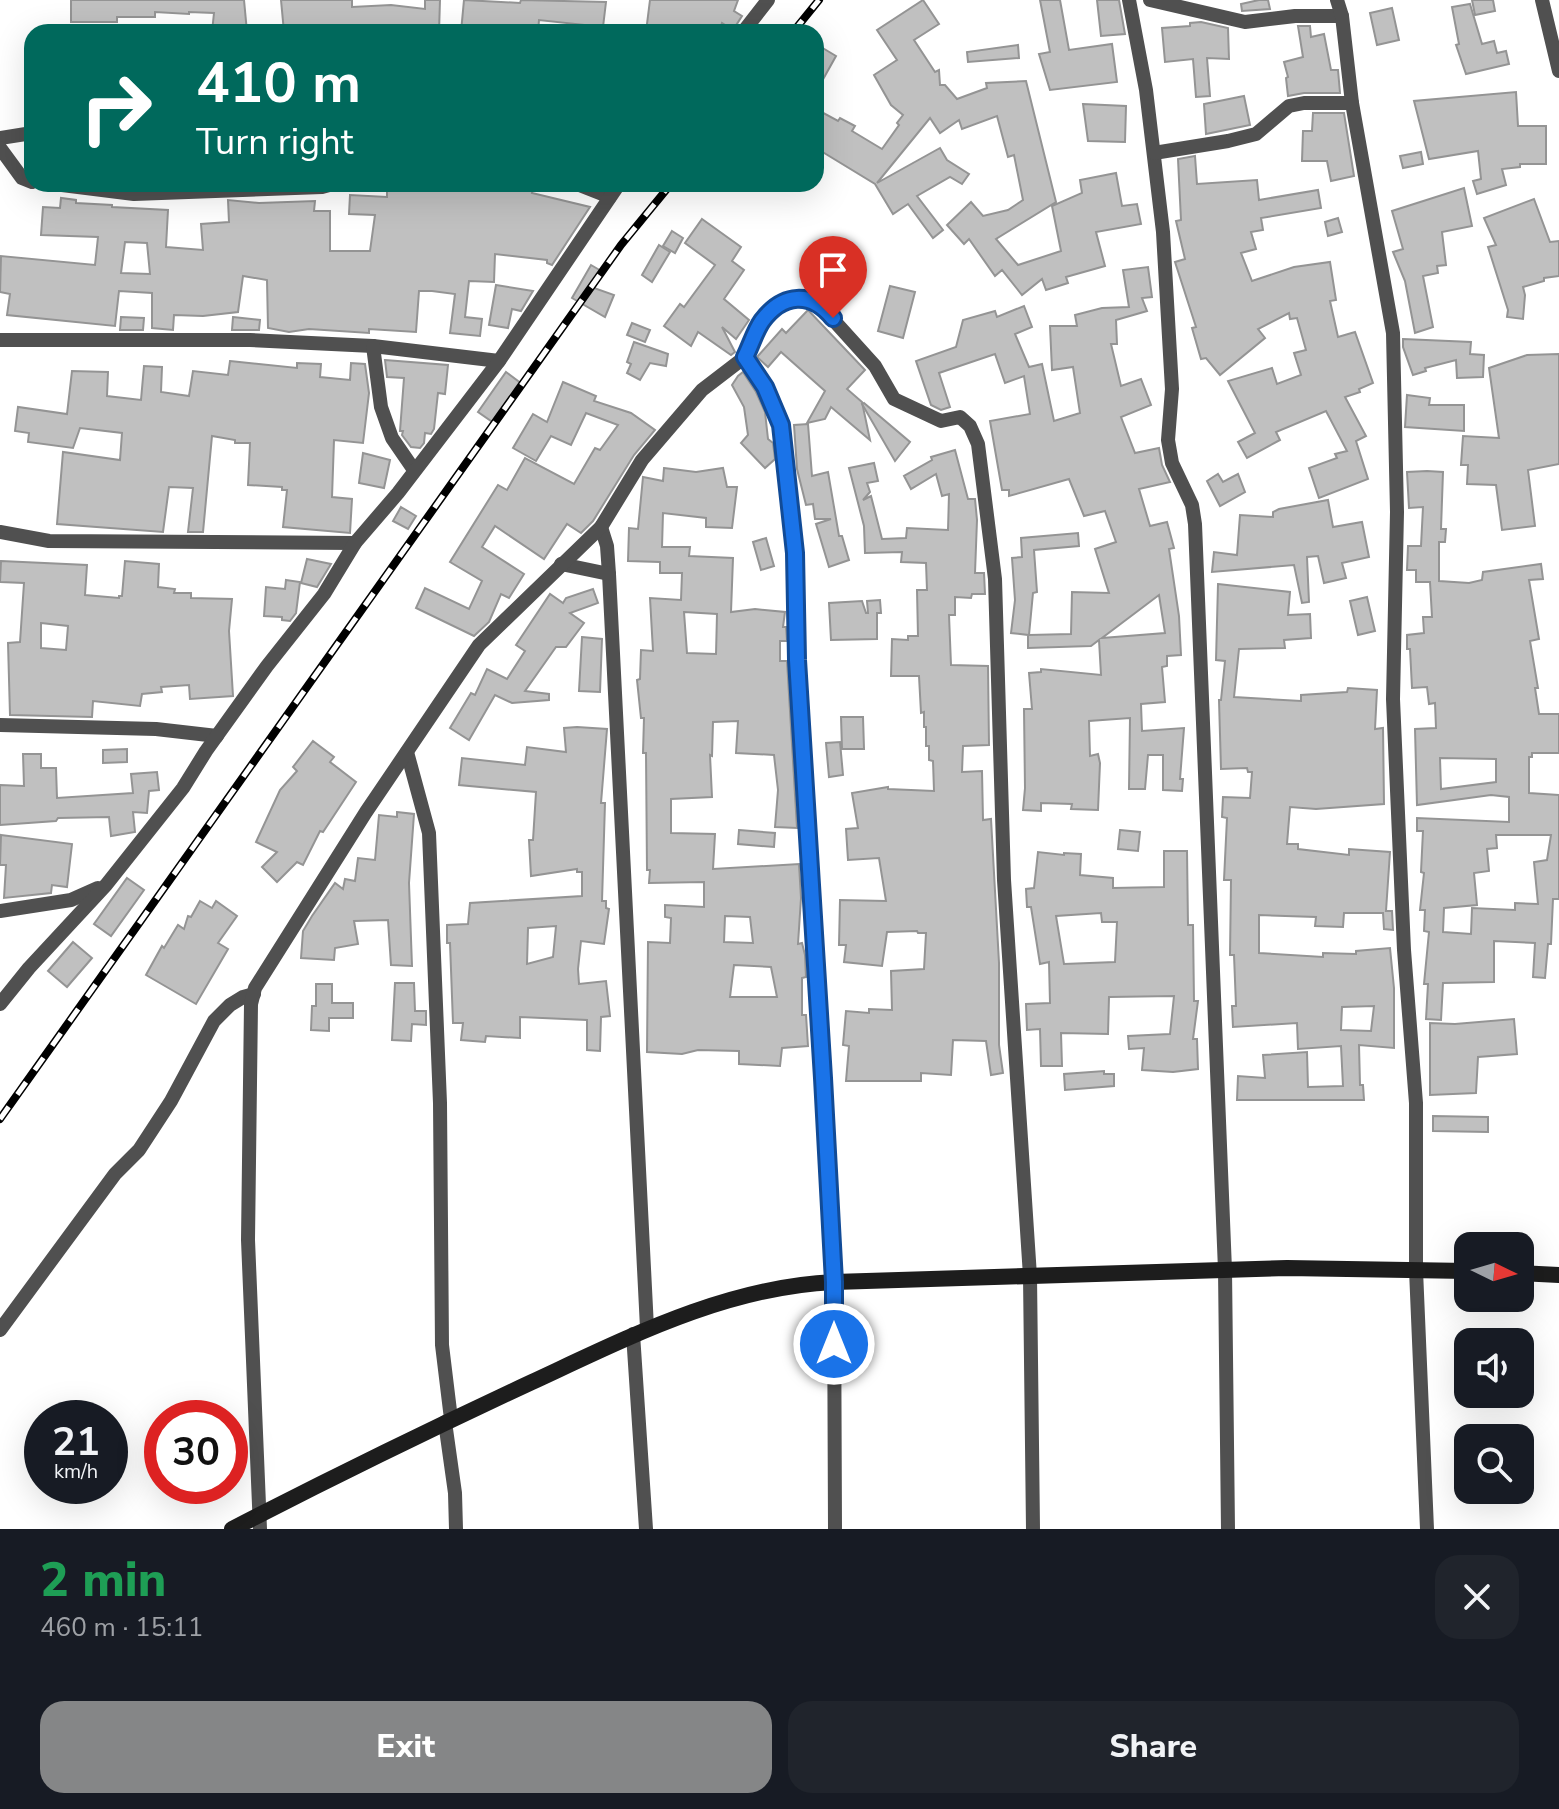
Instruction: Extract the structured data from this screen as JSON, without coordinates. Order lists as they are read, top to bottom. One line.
{"north":"right","page":{"turn":["410 m","Turn right"],"speed":"21 km/h","limit":"30","heading":["2 min","460 m · 15:11"],"buttons":["Exit","Share"]}}
